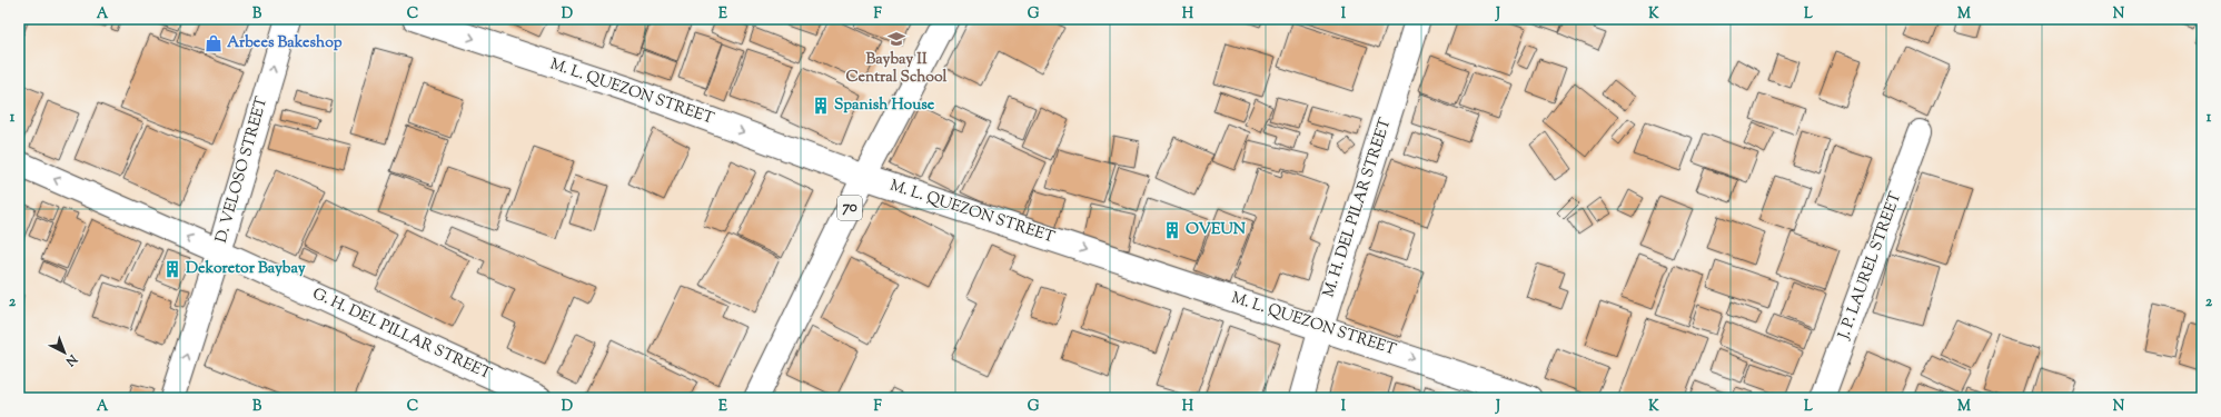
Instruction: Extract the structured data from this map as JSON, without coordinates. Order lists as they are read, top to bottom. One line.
{"streets":{"street":["M. L. QUEZON STREET","D. VELOSO STREET","70","M. H. DEL PILAR STREET","J. P. LAUREL STREET","G. H. DEL PILLAR STREET"]},"crossings":[["M. L. QUEZON STREET","70"],["M. L. QUEZON STREET","M. H. DEL PILAR STREET"],["D. VELOSO STREET","G. H. DEL PILLAR STREET"]],"one_way":["M. L. QUEZON STREET","D. VELOSO STREET","G. H. DEL PILLAR STREET"],"places":{"school or university":["Baybay II Central School"],"shop":["Arbees Bakeshop"],"building":["Spanish House","OVEUN","Dekoretor Baybay"]},"north":"bottom right","grid":{"columns":["A","B","C","D","E","F","G","H","I","J","K","L","M","N"],"rows":["1","2"]}}
